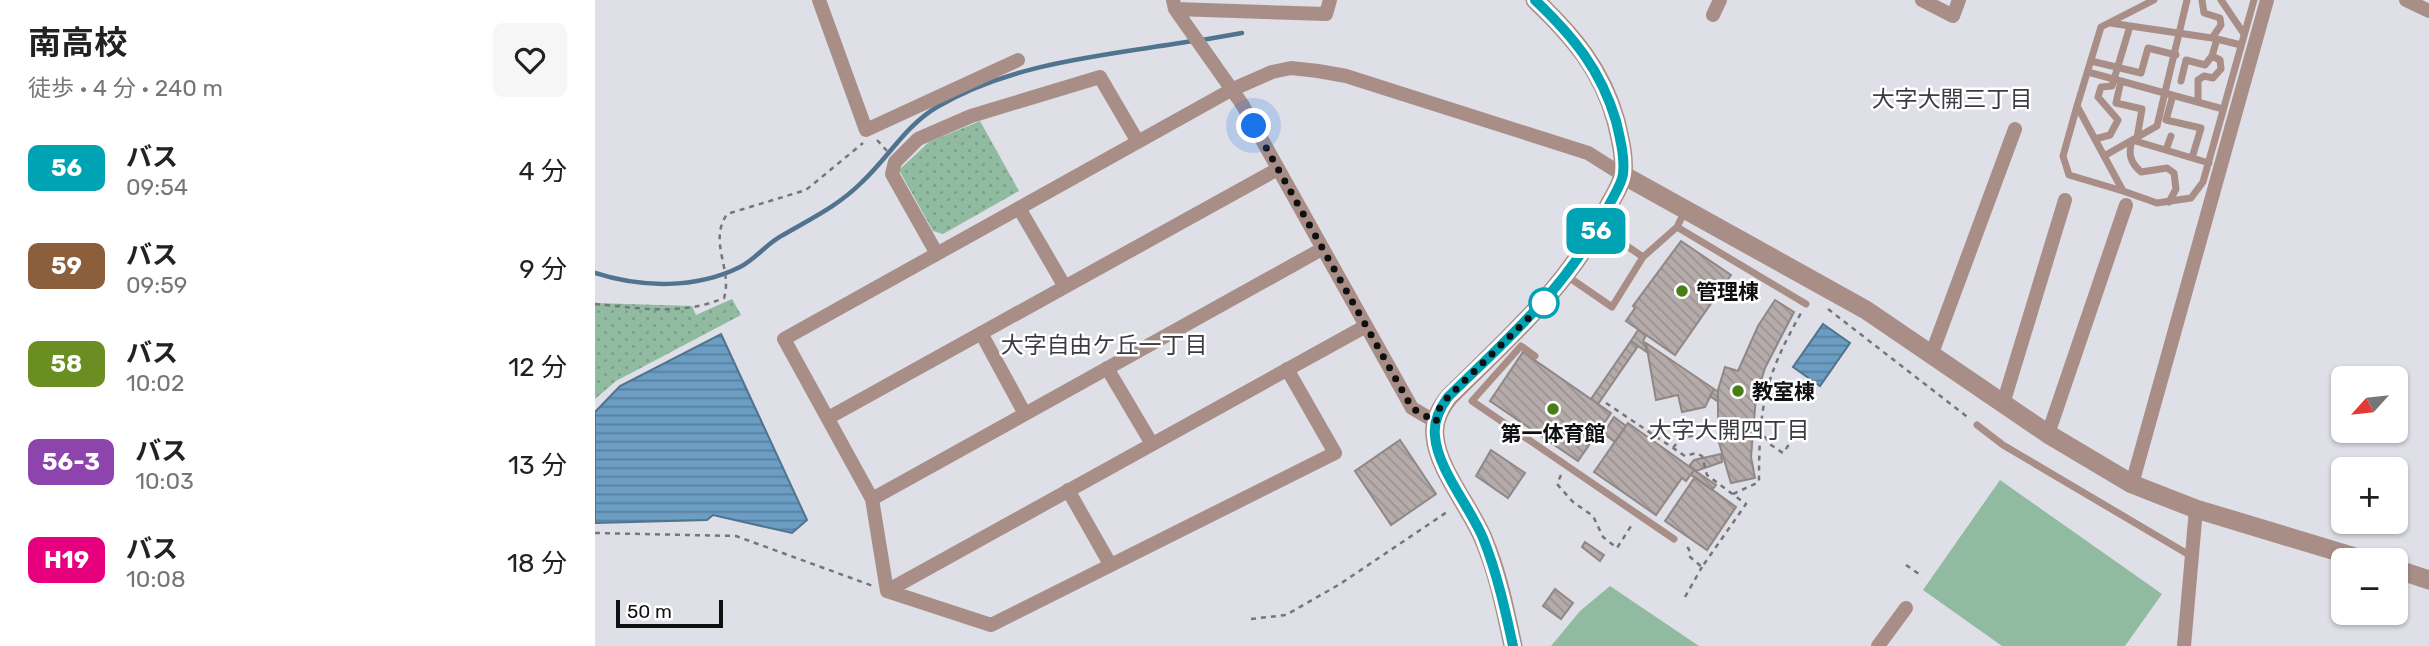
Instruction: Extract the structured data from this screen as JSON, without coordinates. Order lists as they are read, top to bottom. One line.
{"districts":["大字大開三丁目","大字自由ケ丘一丁目","大字大開四丁目"],"places":["管理棟","教室棟","第一体育館"],"lines":["bus line 56"],"scale_bar":"50 m","north":"bottom left","page":{"heading":["南高校","徒歩 · 4 分 · 240 m"],"on_map":"56","list":[{"mark":"56","name":"バス","note":"09:54","value":"4 分"},{"mark":"59","name":"バス","note":"09:59","value":"9 分"},{"mark":"58","name":"バス","note":"10:02","value":"12 分"},{"mark":"56-3","name":"バス","note":"10:03","value":"13 分"},{"mark":"H19","name":"バス","note":"10:08","value":"18 分"}],"map_buttons":["+","−"],"scale":"50 m"}}
